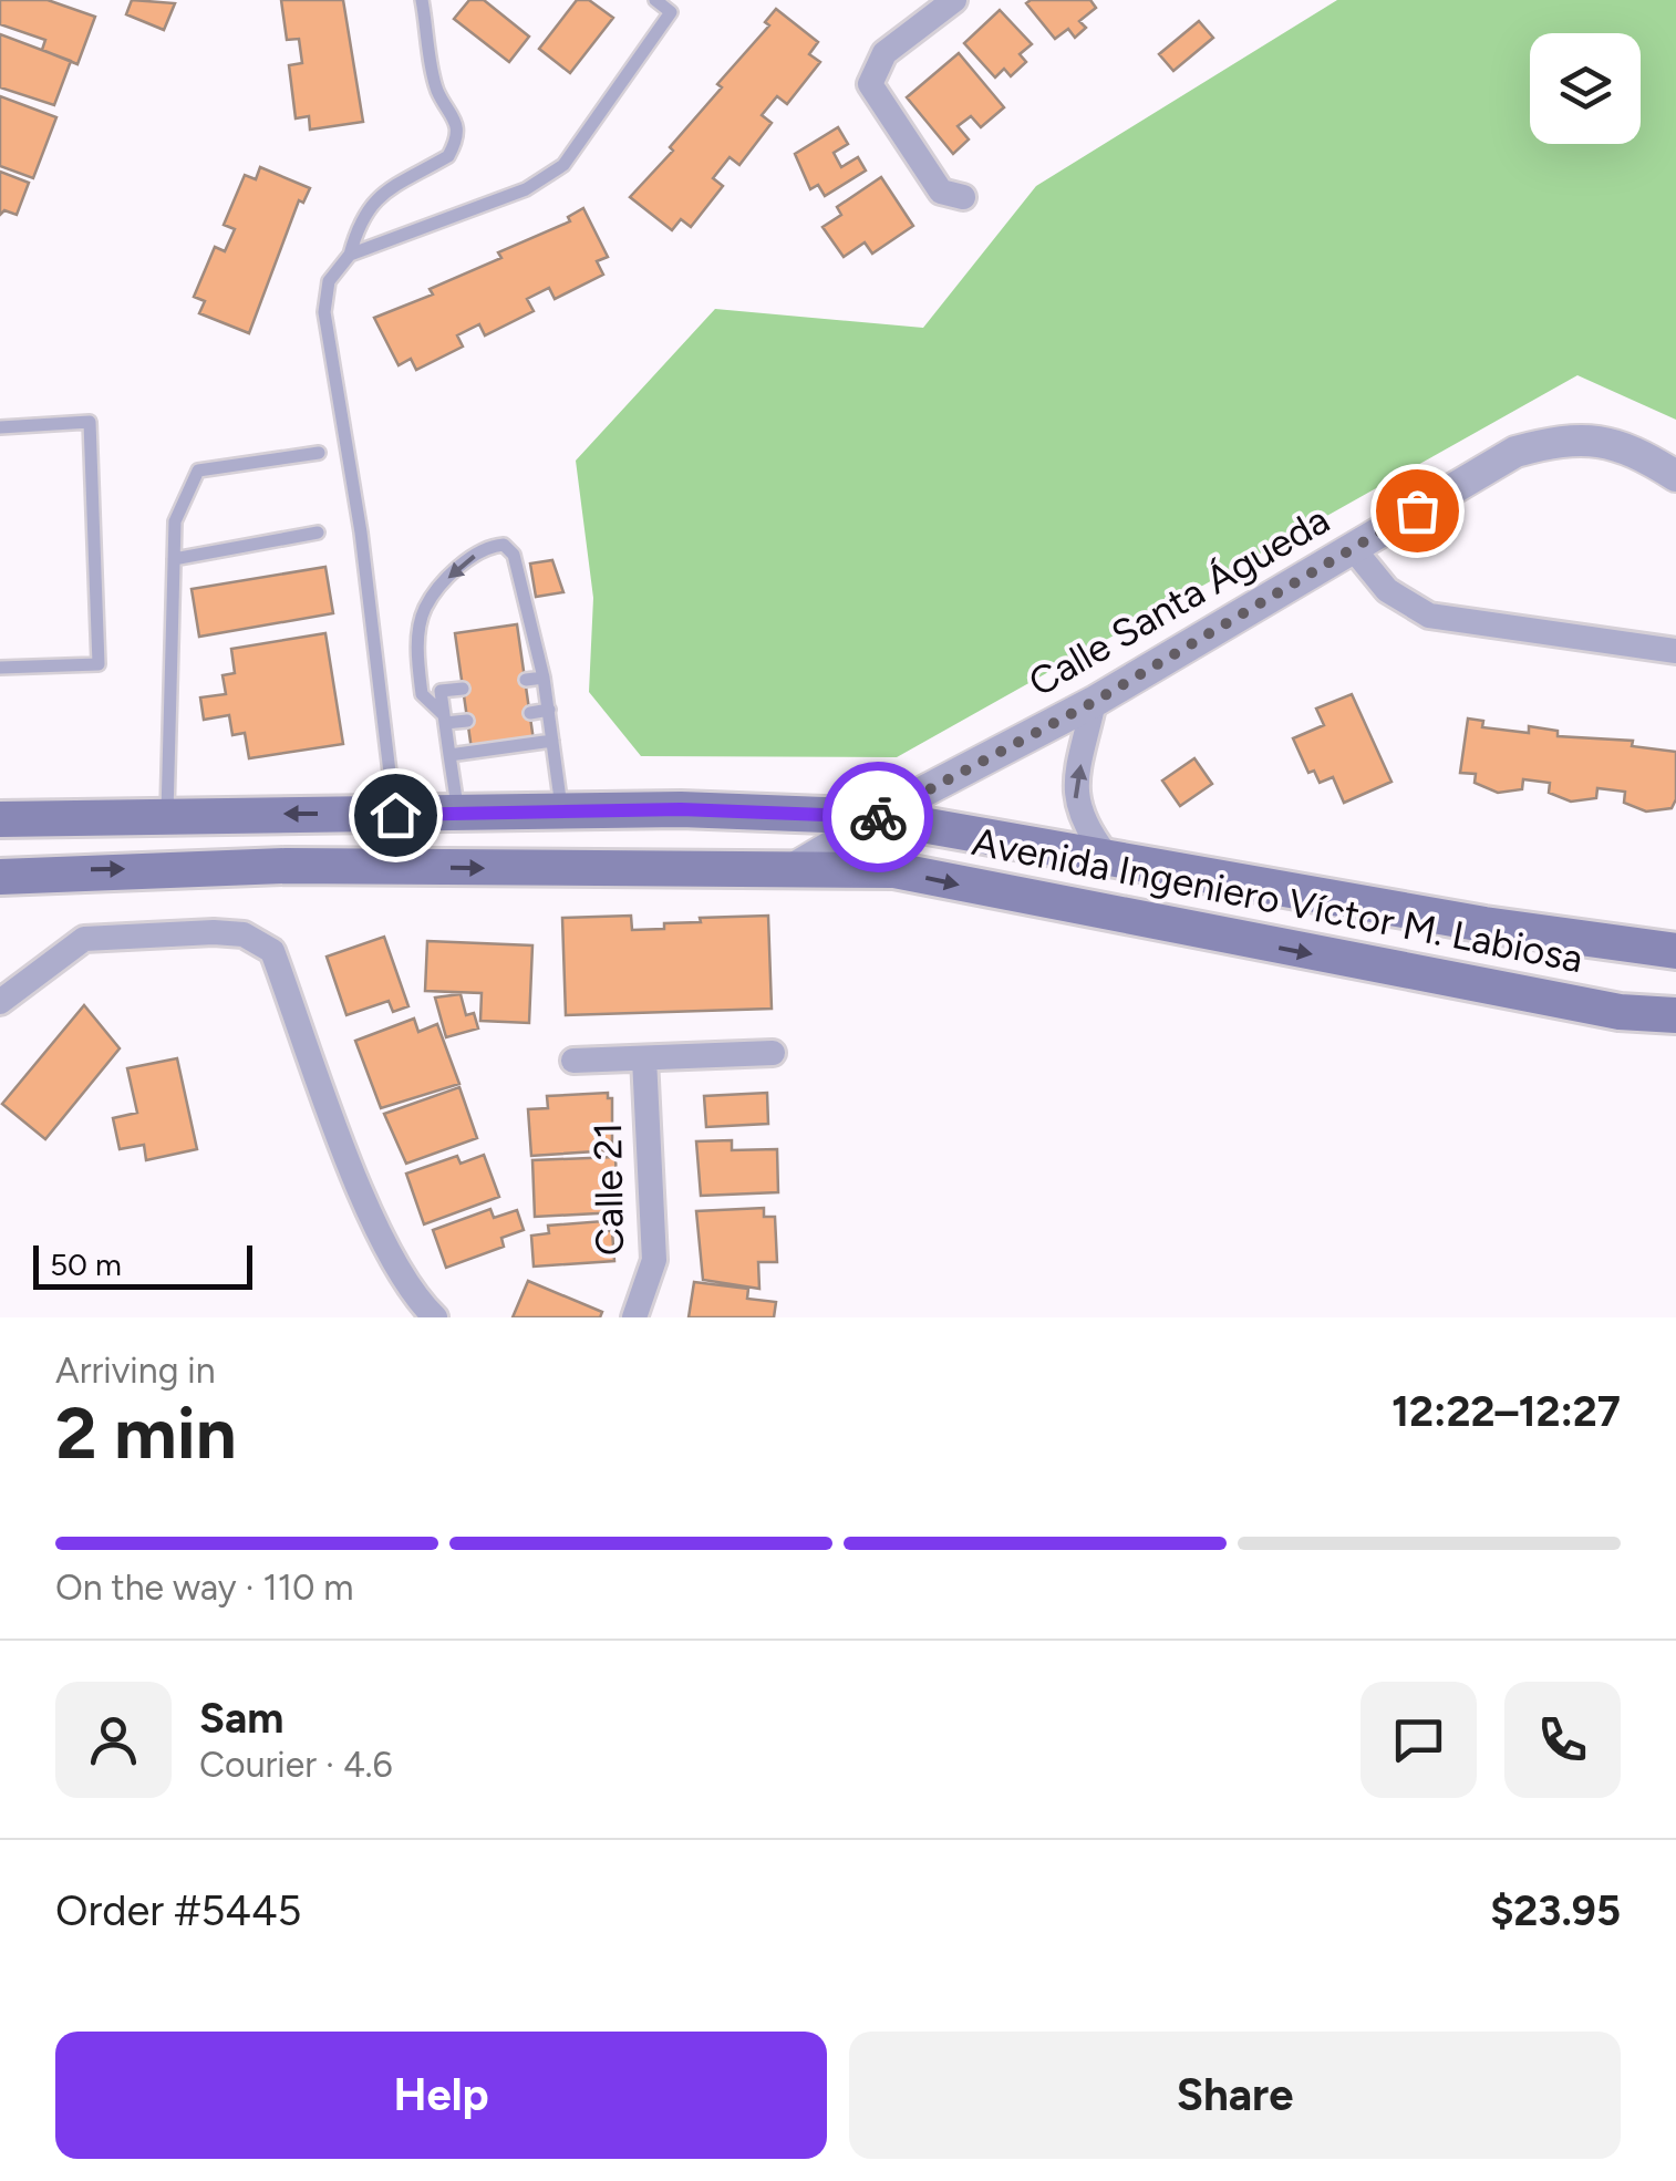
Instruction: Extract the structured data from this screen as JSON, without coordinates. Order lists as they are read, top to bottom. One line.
{"streets":{"main road":["Avenida Ingeniero Víctor M. Labiosa"],"street":["Calle Santa Águeda","Calle 21"]},"crossings":[["Calle Santa Águeda","Avenida Ingeniero Víctor M. Labiosa"]],"scale_bar":"50 m","page":{"scale":"50 m","heading":["2 min","Arriving in","12:22–12:27"],"panel":["Sam","Courier · 4.6","Order #5445","$23.95"],"bar":"On the way · 110 m","buttons":["Help","Share"]}}
